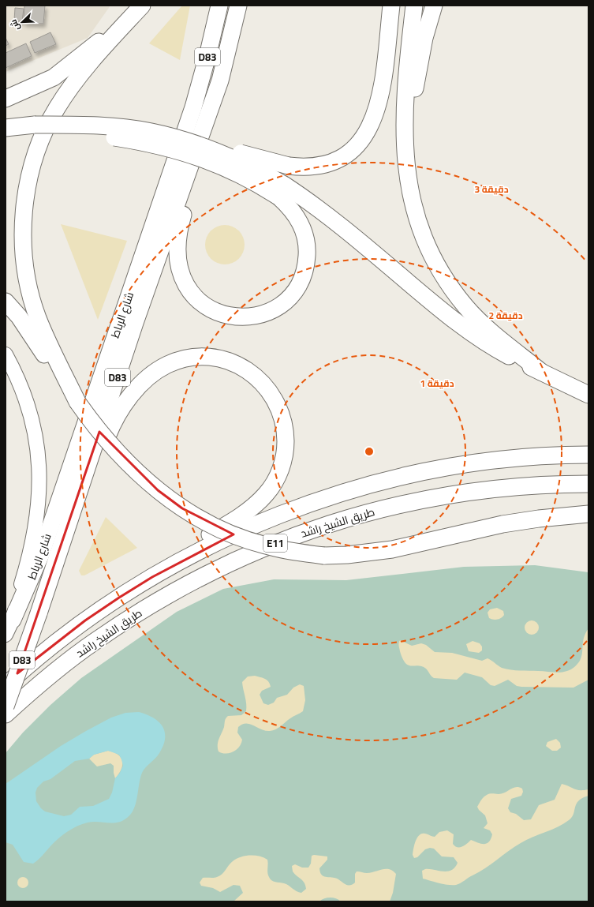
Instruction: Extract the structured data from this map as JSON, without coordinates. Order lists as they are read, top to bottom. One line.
{"streets":{"highway":["D83","شارع الرباط","طريق الشيخ راشد","E11"]},"north":"bottom left","rings":["3 دقيقة","2 دقيقة","1 دقيقة"]}
